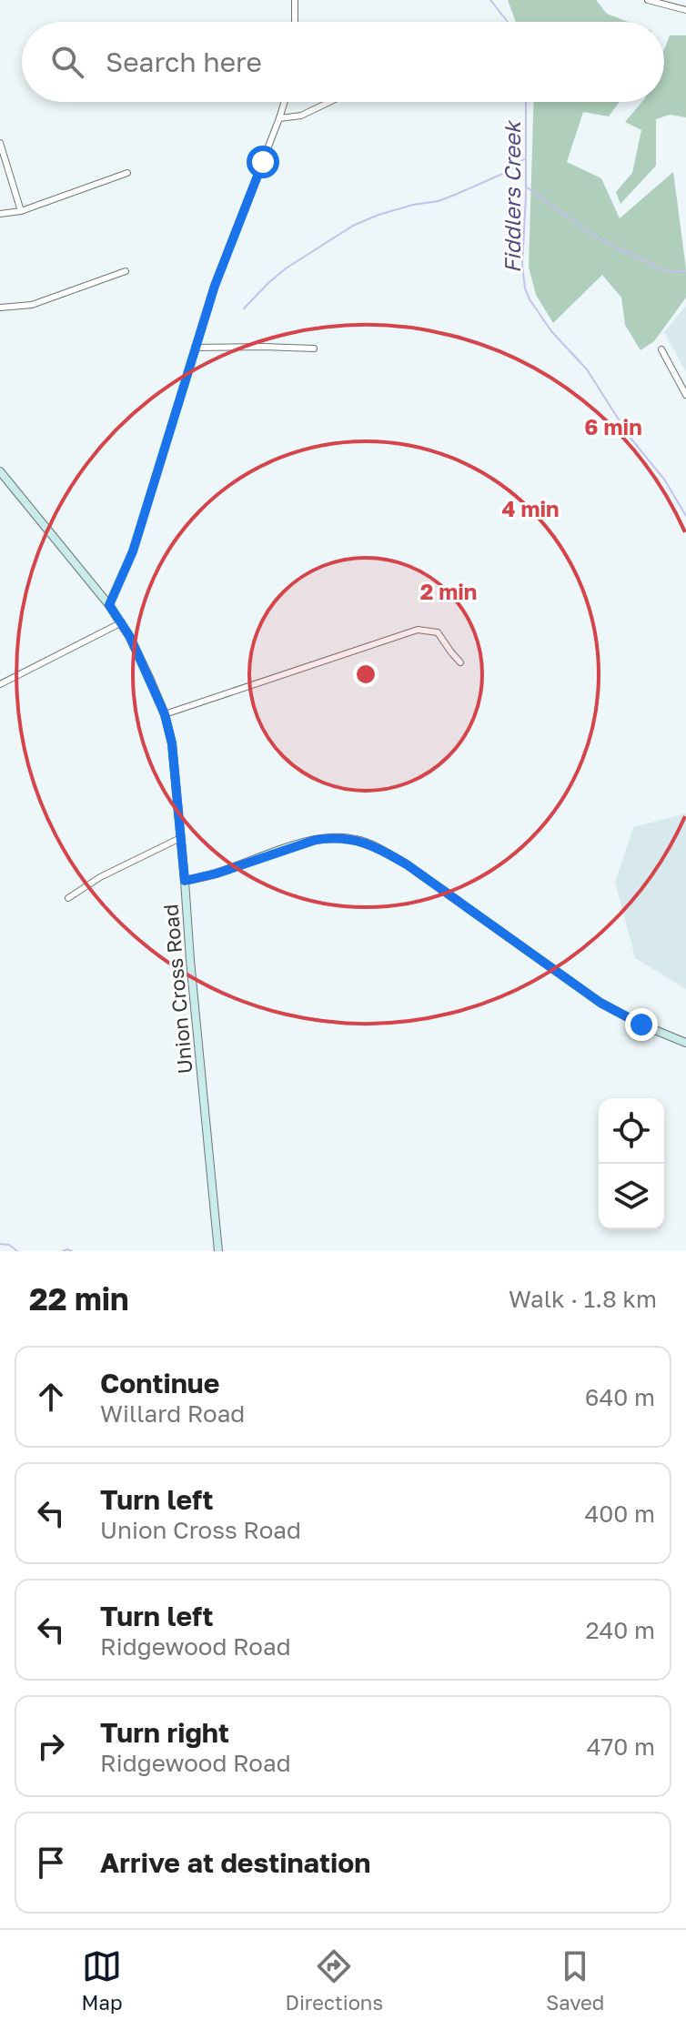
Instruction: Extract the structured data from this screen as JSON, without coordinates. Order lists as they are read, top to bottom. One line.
{"streets":{"main road":["Union Cross Road"]},"water":["Fiddlers Creek"],"page":{"search":"Search here","heading":["22 min","Walk · 1.8 km"],"list":[["Continue","Willard Road","640 m"],["Turn left","Union Cross Road","400 m"],["Turn left","Ridgewood Road","240 m"],["Turn right","Ridgewood Road","470 m"],"Arrive at destination"],"nav":["Map","Directions","Saved"]},"rings":["6 min","4 min","2 min"]}
